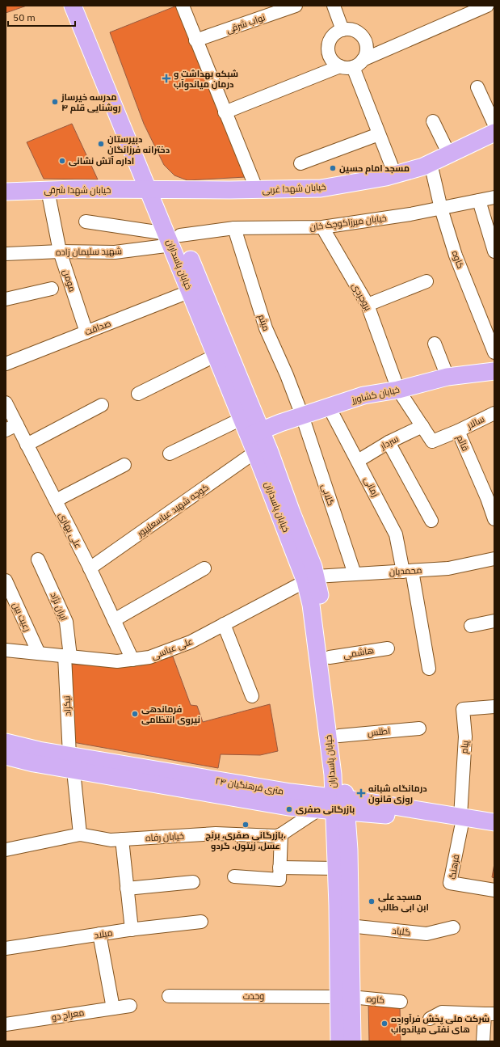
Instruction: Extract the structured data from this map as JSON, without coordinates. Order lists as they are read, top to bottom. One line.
{"streets":{"main road":["خیابان شهدا غربی","خیابان شهدا شرقی","خیابان پاسداران","خیابان کشاورز","۲۴ متری فرهنگیان"],"street":["نواب شرقی","خیابان میرزاکوچک خان","شهید سلیمان زاده","کاوه","مومن","بروجردی","میثم","صداقت","سالار","سردار","قائم","زمانی","گلابی","کوچه شهید عباسعلیپور","علی بهاری","محمدیان","ایران نژاد","رعیت بین","علی عباسی","هاشمی","نیکزاد","اطلس","پیام","خیابان رفاه","فرهنگ","گلباد","میلاد","وحدت","معراج دو"]},"crossings":[["خیابان شهدا غربی","خیابان شهدا شرقی"],["خیابان شهدا غربی","کاوه"],["خیابان شهدا شرقی","مومن"],["خیابان میرزاکوچک خان","شهید سلیمان زاده"],["خیابان میرزاکوچک خان","کاوه"],["خیابان میرزاکوچک خان","خیابان پاسداران"],["خیابان میرزاکوچک خان","بروجردی"],["خیابان میرزاکوچک خان","میثم"],["شهید سلیمان زاده","خیابان پاسداران"],["شهید سلیمان زاده","مومن"],["کاوه","خیابان پاسداران"],["کاوه","وحدت"],["خیابان پاسداران","صداقت"],["خیابان پاسداران","خیابان کشاورز"],["خیابان پاسداران","کوچه شهید عباسعلیپور"],["خیابان پاسداران","محمدیان"],["خیابان پاسداران","علی عباسی"],["خیابان پاسداران","هاشمی"],["خیابان پاسداران","اطلس"],["خیابان پاسداران","۲۴ متری فرهنگیان"],["خیابان پاسداران","خیابان رفاه"],["خیابان پاسداران","گلباد"],["خیابان پاسداران","وحدت"],["مومن","صداقت"],["بروجردی","خیابان کشاورز"],["بروجردی","قائم"],["میثم","خیابان کشاورز"],["میثم","گلابی"],["خیابان کشاورز","قائم"],["خیابان کشاورز","زمانی"],["خیابان کشاورز","گلابی"],["سالار","قائم"],["سردار","قائم"],["سردار","زمانی"],["زمانی","محمدیان"],["گلابی","محمدیان"],["کوچه شهید عباسعلیپور","علی بهاری"],["علی بهاری","علی عباسی"],["محمدیان","علی عباسی"],["ایران نژاد","علی عباسی"],["ایران نژاد","نیکزاد"],["رعیت بین","علی عباسی"],["علی عباسی","نیکزاد"],["نیکزاد","۲۴ متری فرهنگیان"],["نیکزاد","خیابان رفاه"],["پیام","۲۴ متری فرهنگیان"],["پیام","فرهنگ"],["۲۴ متری فرهنگیان","خیابان رفاه"],["۲۴ متری فرهنگیان","فرهنگ"]],"places":{"health":["شبکه بهداشت و درمان میاندوآب","درمانگاه شبانه روزی قانون"],"other":["مدرسه خیرساز روشنایی قلم ۴","دبیرستان دخترانه فرزانگان","اداره آتش نشانی","مسجد امام حسین","فرماندهی نیروی انتظامی","بازرگانی صفری","بازرگانی صفری، برنج، عسل، زیتون، گردو","مسجد علی ابن ابی طالب","شرکت ملی پخش فرآورده های نفتی میاندوآب"]},"scale_bar":"50 m"}
